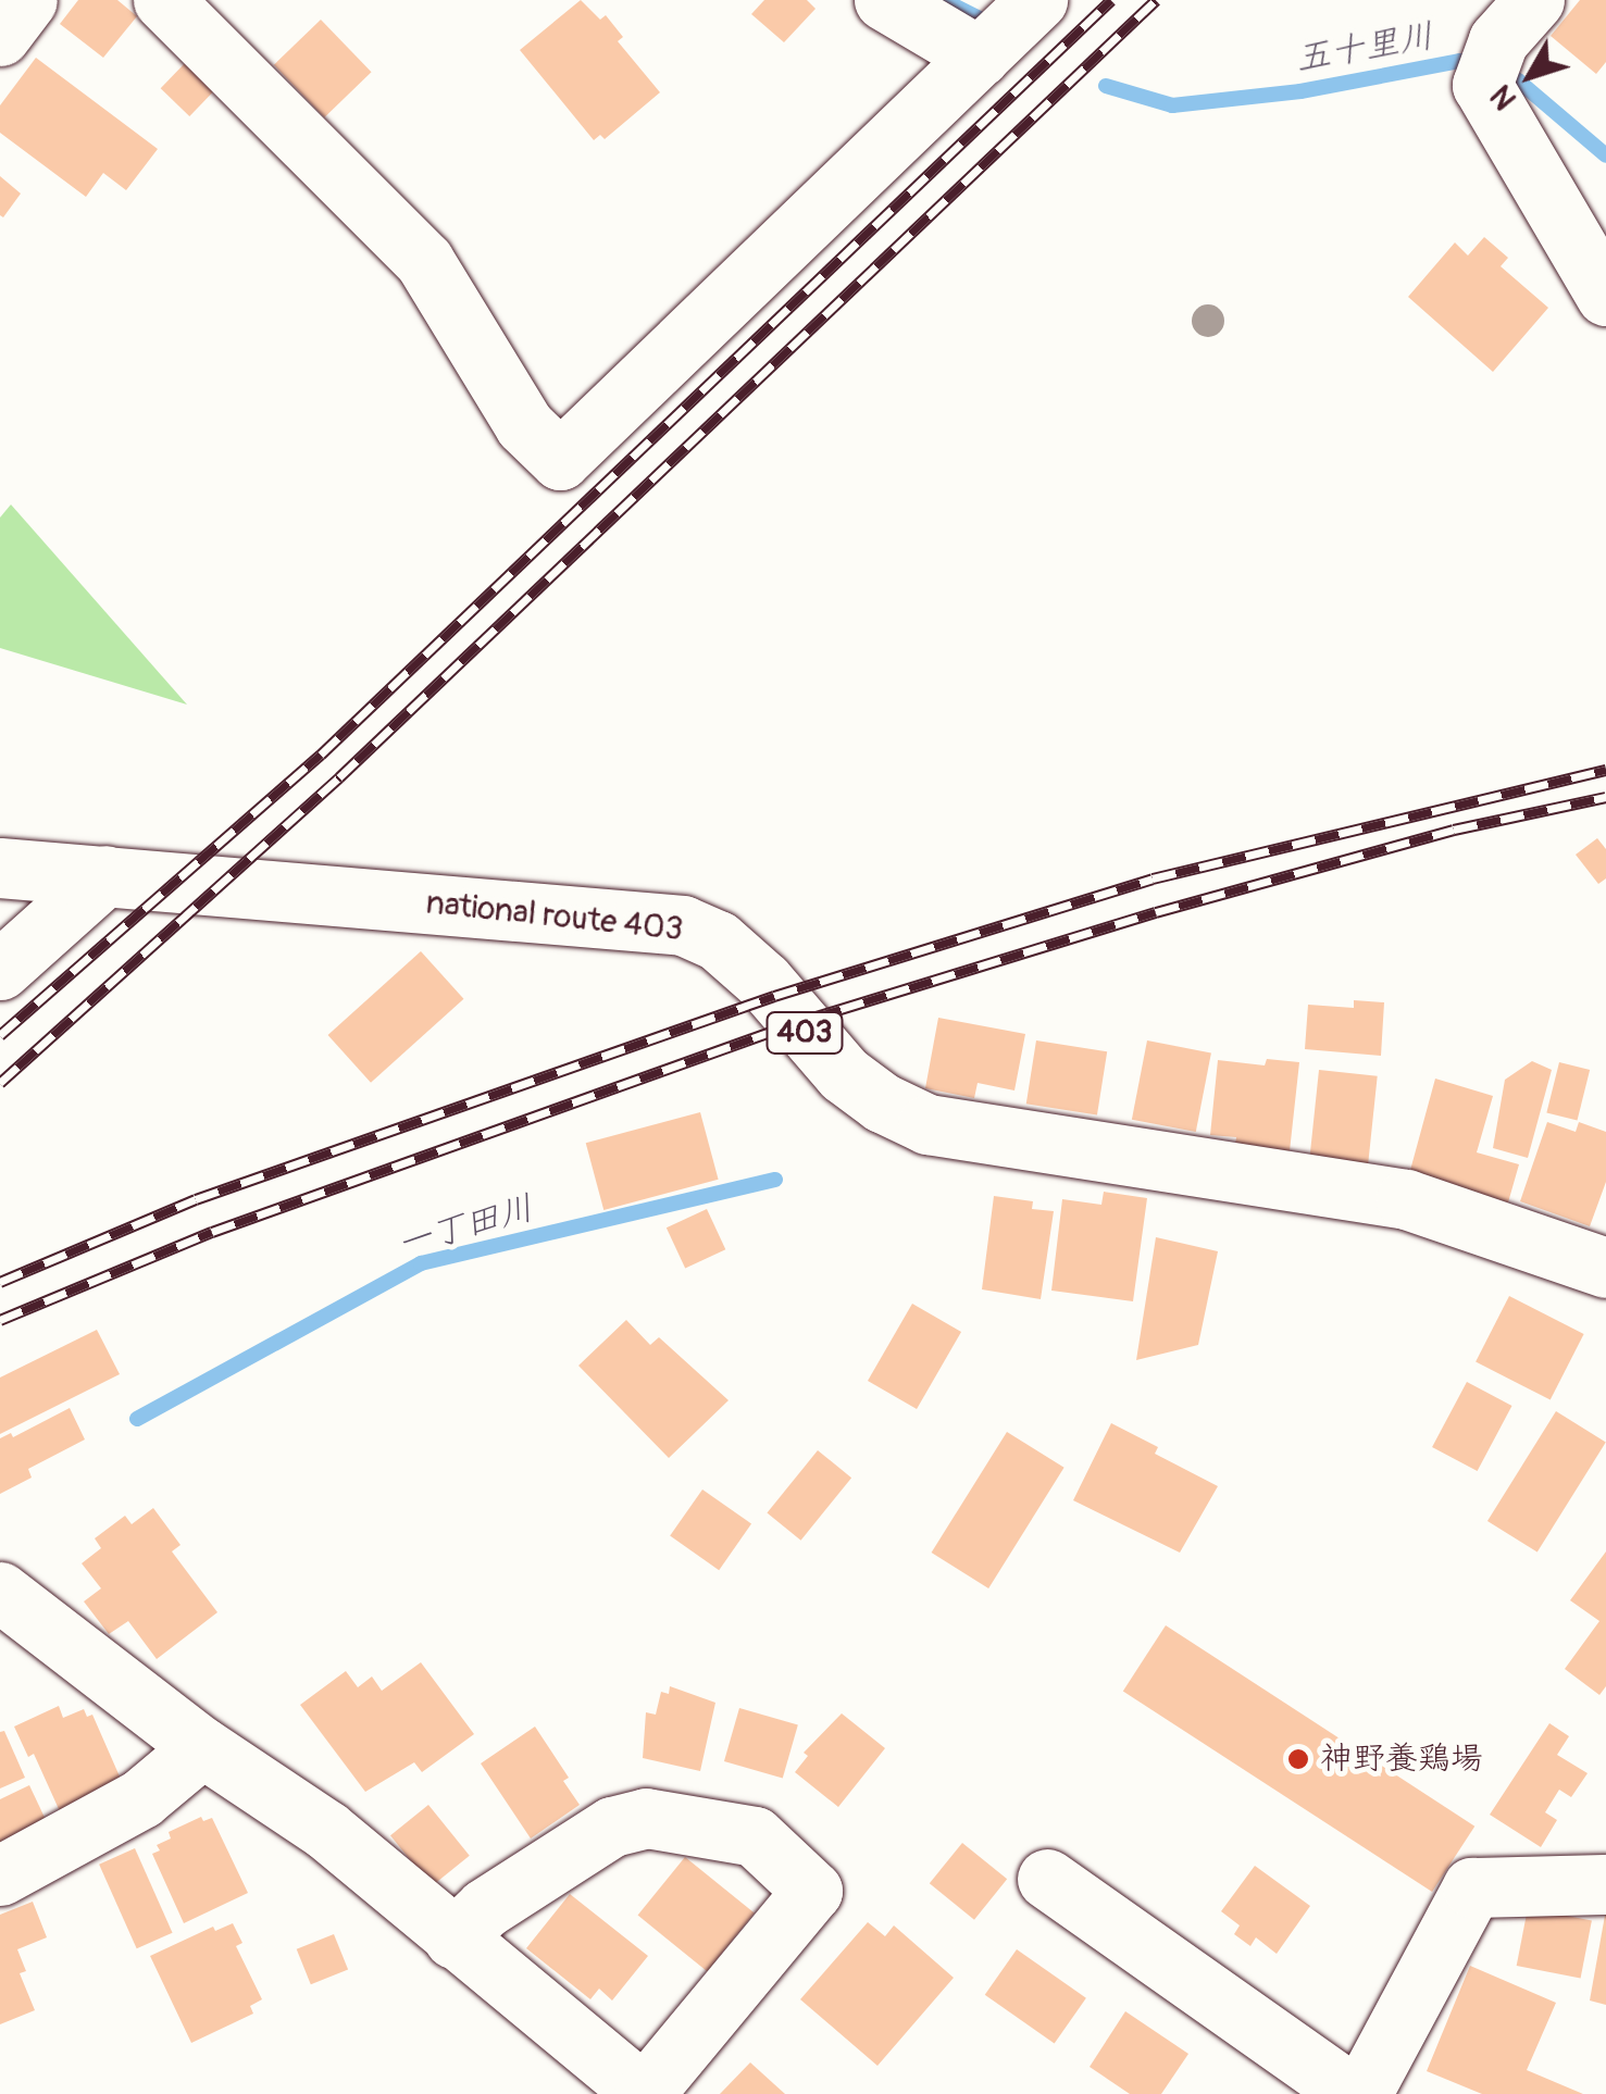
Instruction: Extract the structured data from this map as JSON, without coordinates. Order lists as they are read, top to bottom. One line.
{"streets":{"main road":["national route 403","403"]},"water":["五十里川","一丁田川"],"places":["神野養鶏場"],"north":"bottom left"}
